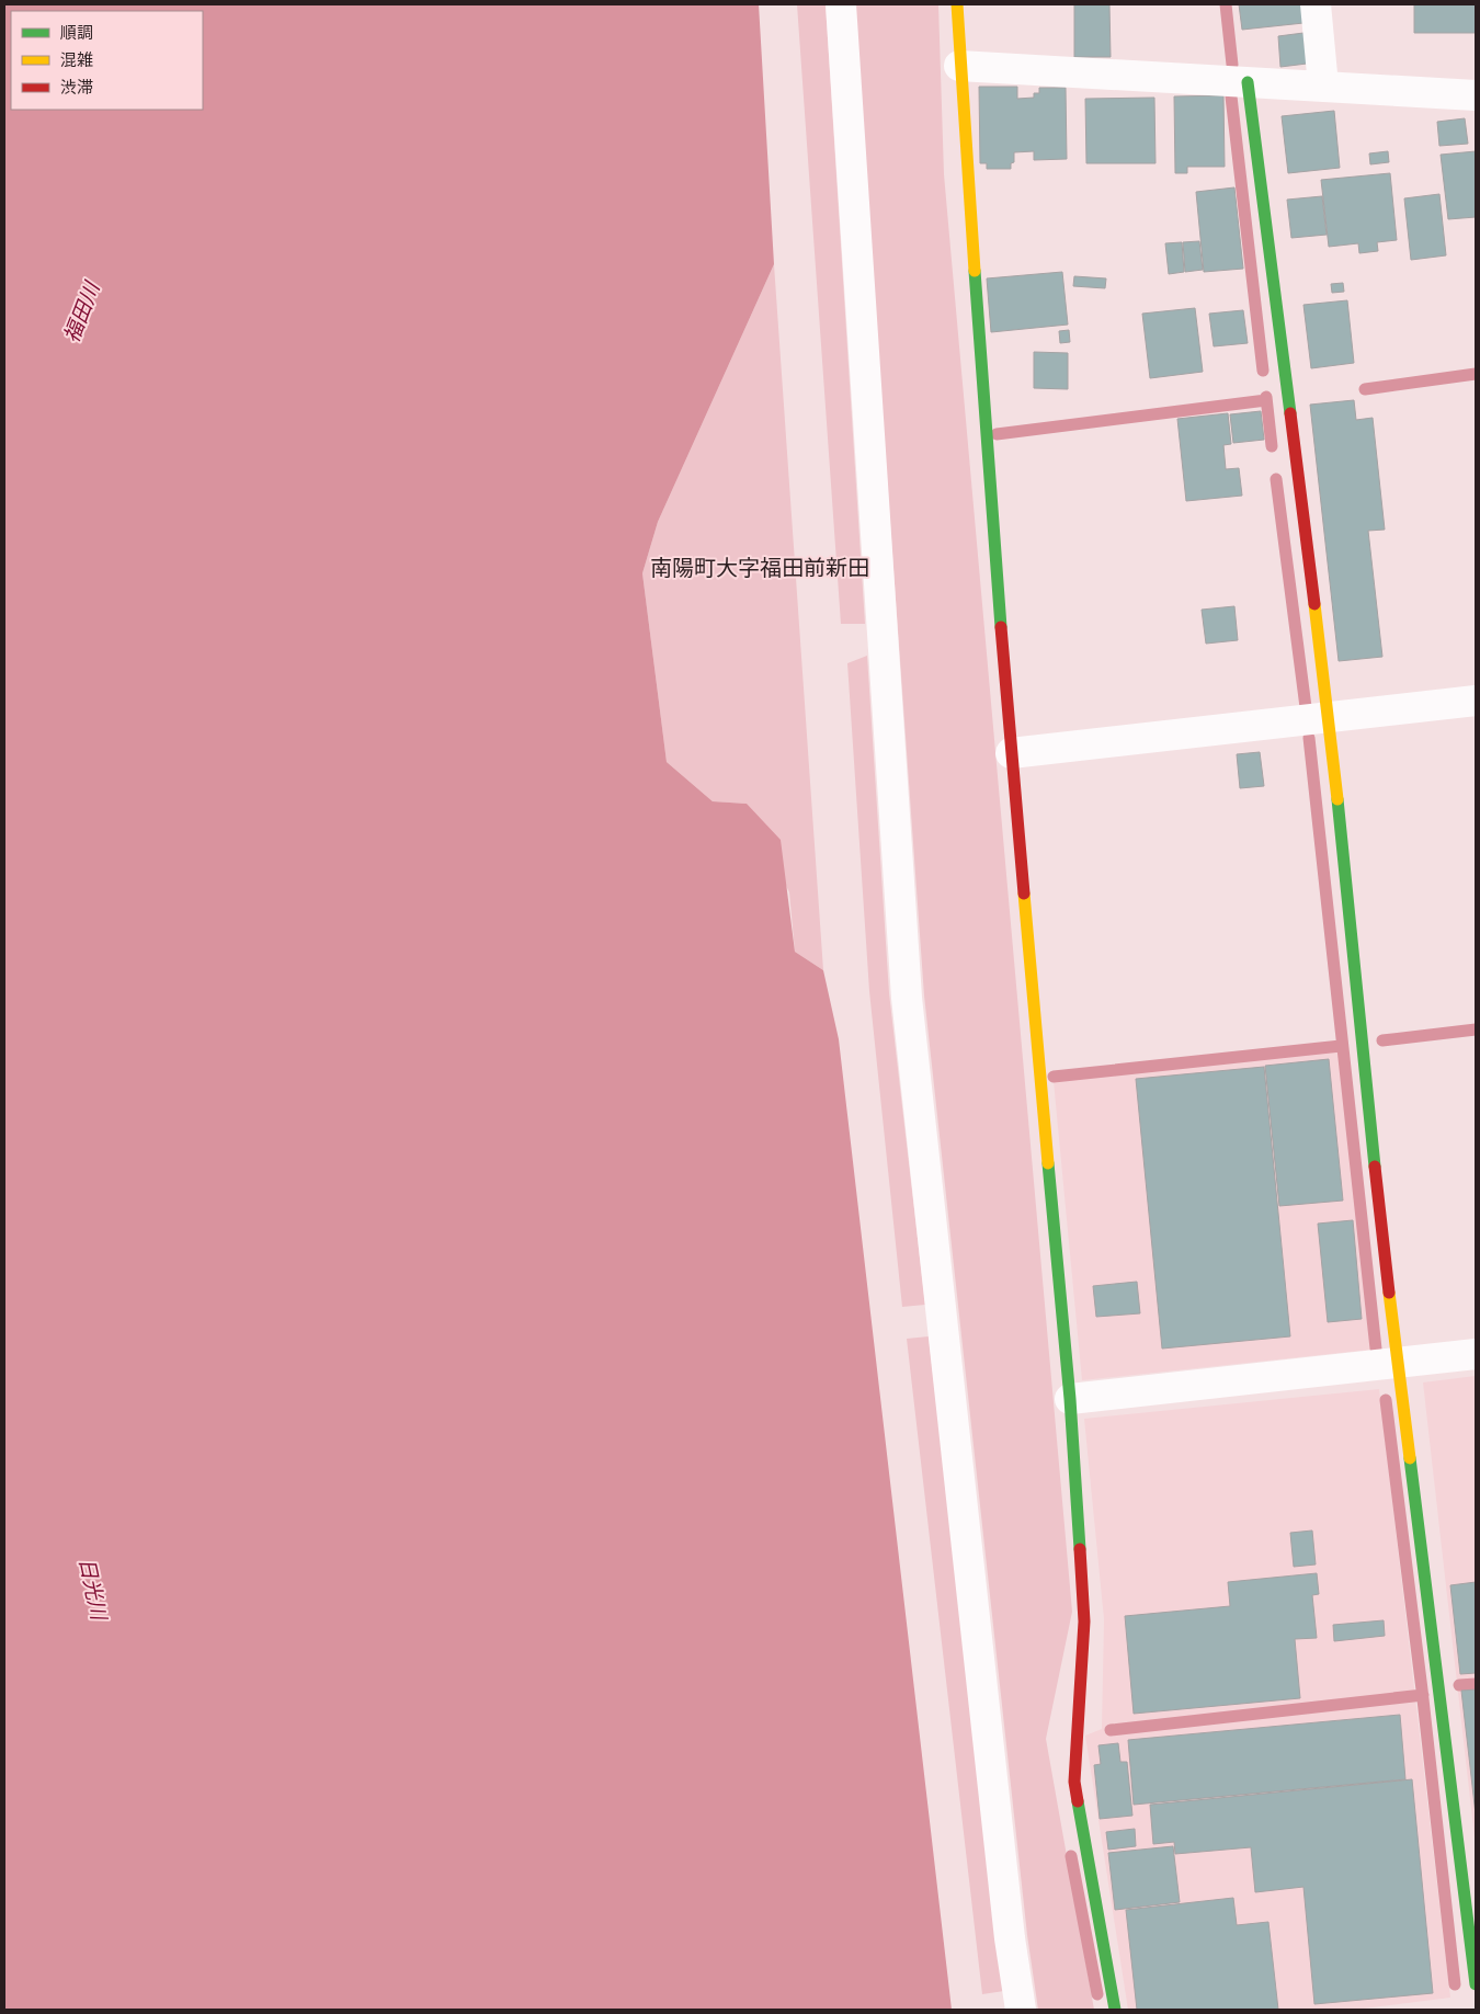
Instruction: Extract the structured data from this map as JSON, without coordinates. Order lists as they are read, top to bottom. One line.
{"districts":["南陽町大字福田前新田"],"water":["福田川","日光川"],"legend":["順調","混雑","渋滞"]}
